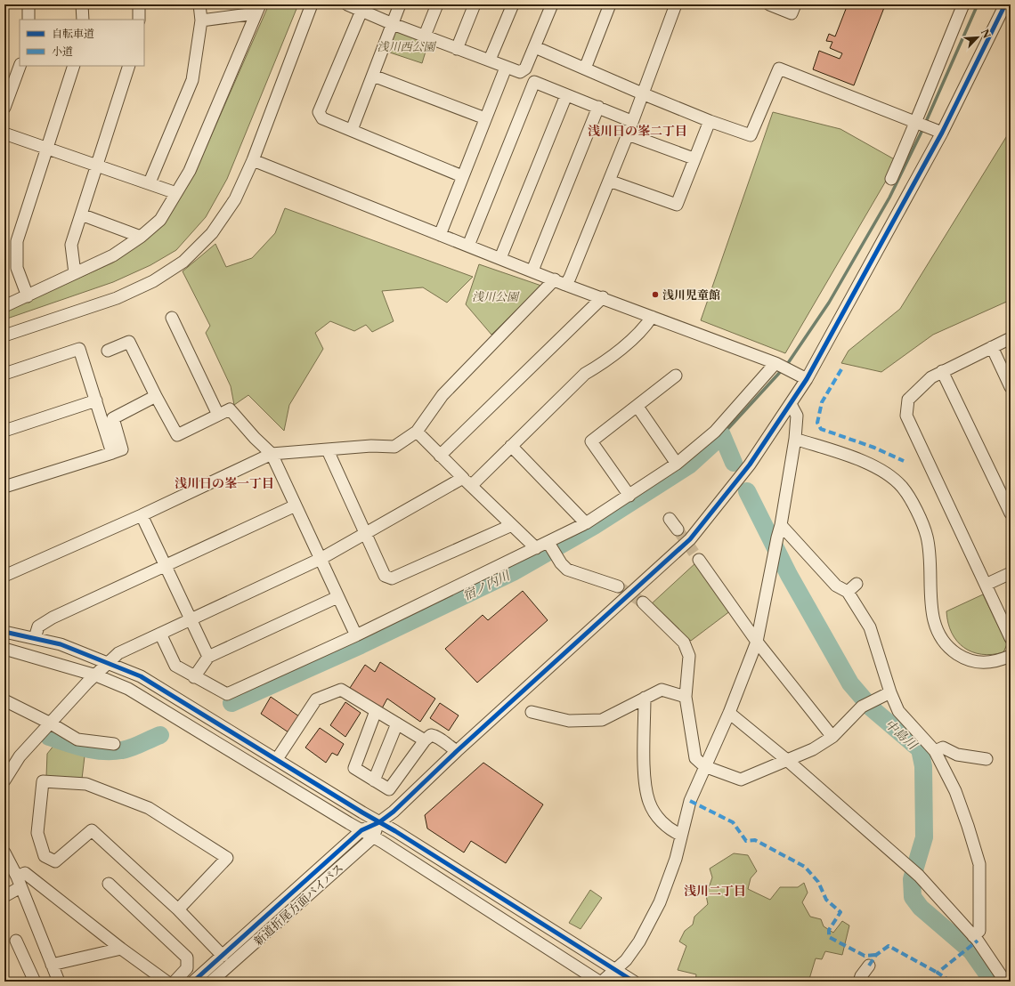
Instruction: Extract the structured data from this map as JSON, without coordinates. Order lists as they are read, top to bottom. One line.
{"streets":{"street":["新道折尾方面バイパス"]},"districts":["浅川日の峯二丁目","浅川日の峯一丁目","浅川二丁目"],"water":["宿ノ内川","中島川"],"parks":["浅川西公園","浅川公園"],"places":["浅川児童館"],"legend":["自転車道","小道"],"north":"top right"}
